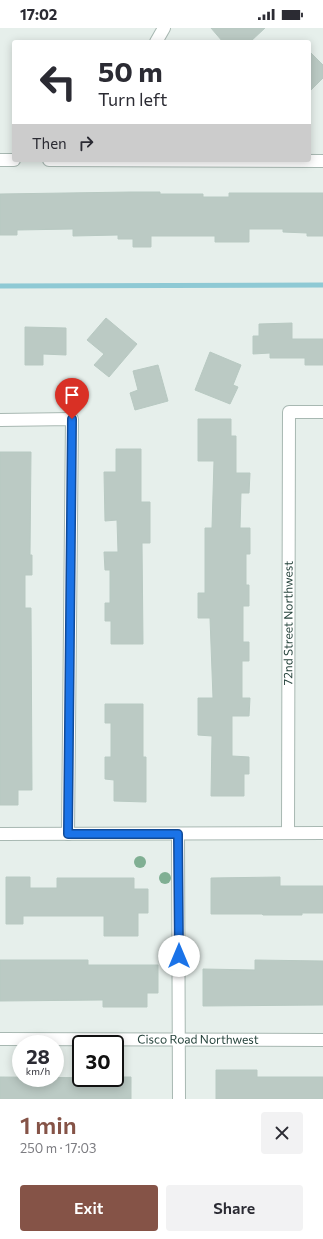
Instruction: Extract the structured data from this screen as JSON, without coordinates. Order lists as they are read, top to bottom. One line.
{"streets":{"street":["72nd Street Northwest","Cisco Road Northwest"]},"page":{"status":"17:02","turn":["50 m","Turn left"],"then":"Then","speed":"28 km/h","limit":"30","heading":["1 min","250 m · 17:03"],"buttons":["Exit","Share"]}}
